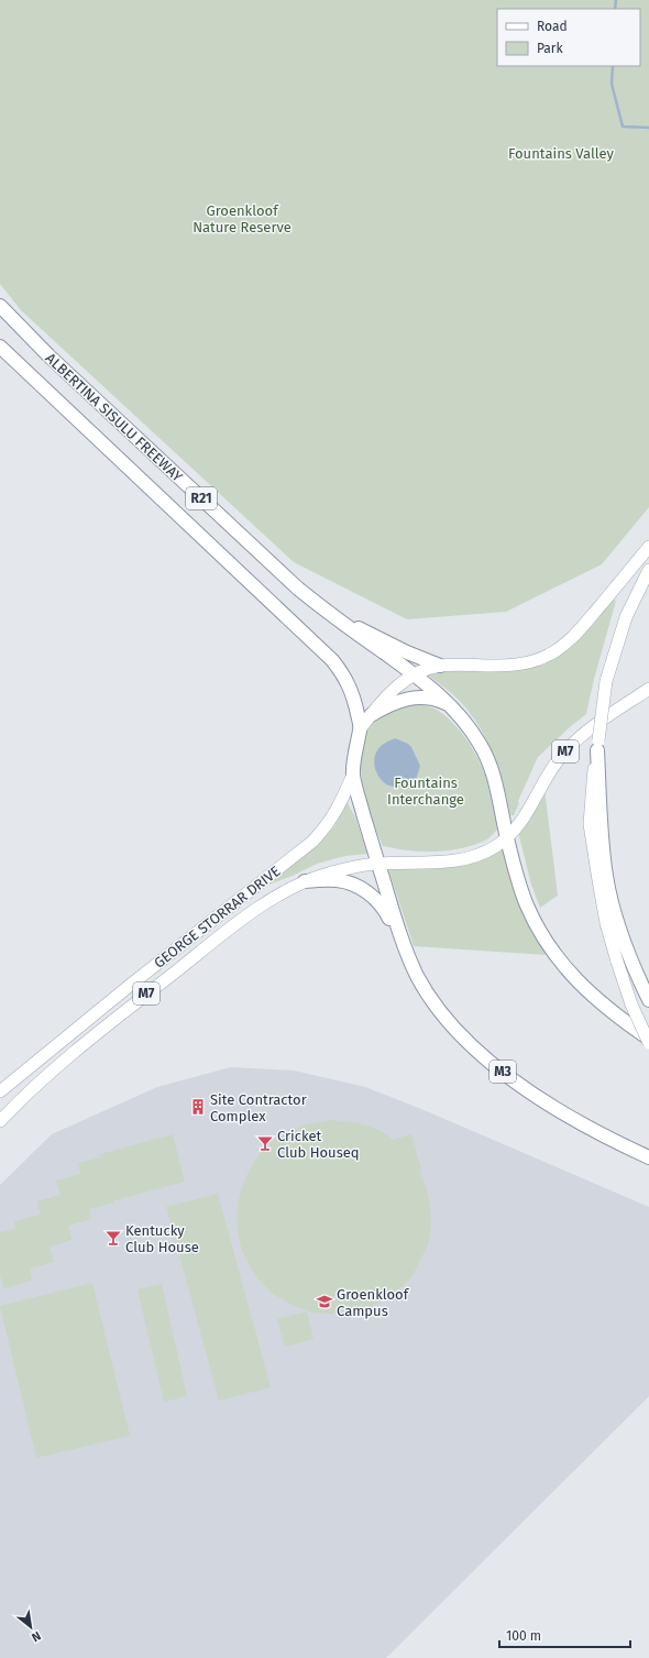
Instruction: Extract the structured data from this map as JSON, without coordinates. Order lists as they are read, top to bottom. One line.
{"streets":{"highway":["ALBERTINA SISULU FREEWAY","R21","M7","M3"],"main road":["GEORGE STORRAR DRIVE"]},"crossings":[["ALBERTINA SISULU FREEWAY","M7"],["M7","GEORGE STORRAR DRIVE"],["M7","M3"],["GEORGE STORRAR DRIVE","M3"]],"parks":["Fountains Valley","Groenkloof Nature Reserve","Fountains Interchange"],"places":{"building":["Site Contractor Complex"],"bar":["Cricket Club Houseq","Kentucky Club House"],"school or university":["Groenkloof Campus"]},"legend":["Road","Park"],"scale_bar":"100 m","north":"bottom right"}
